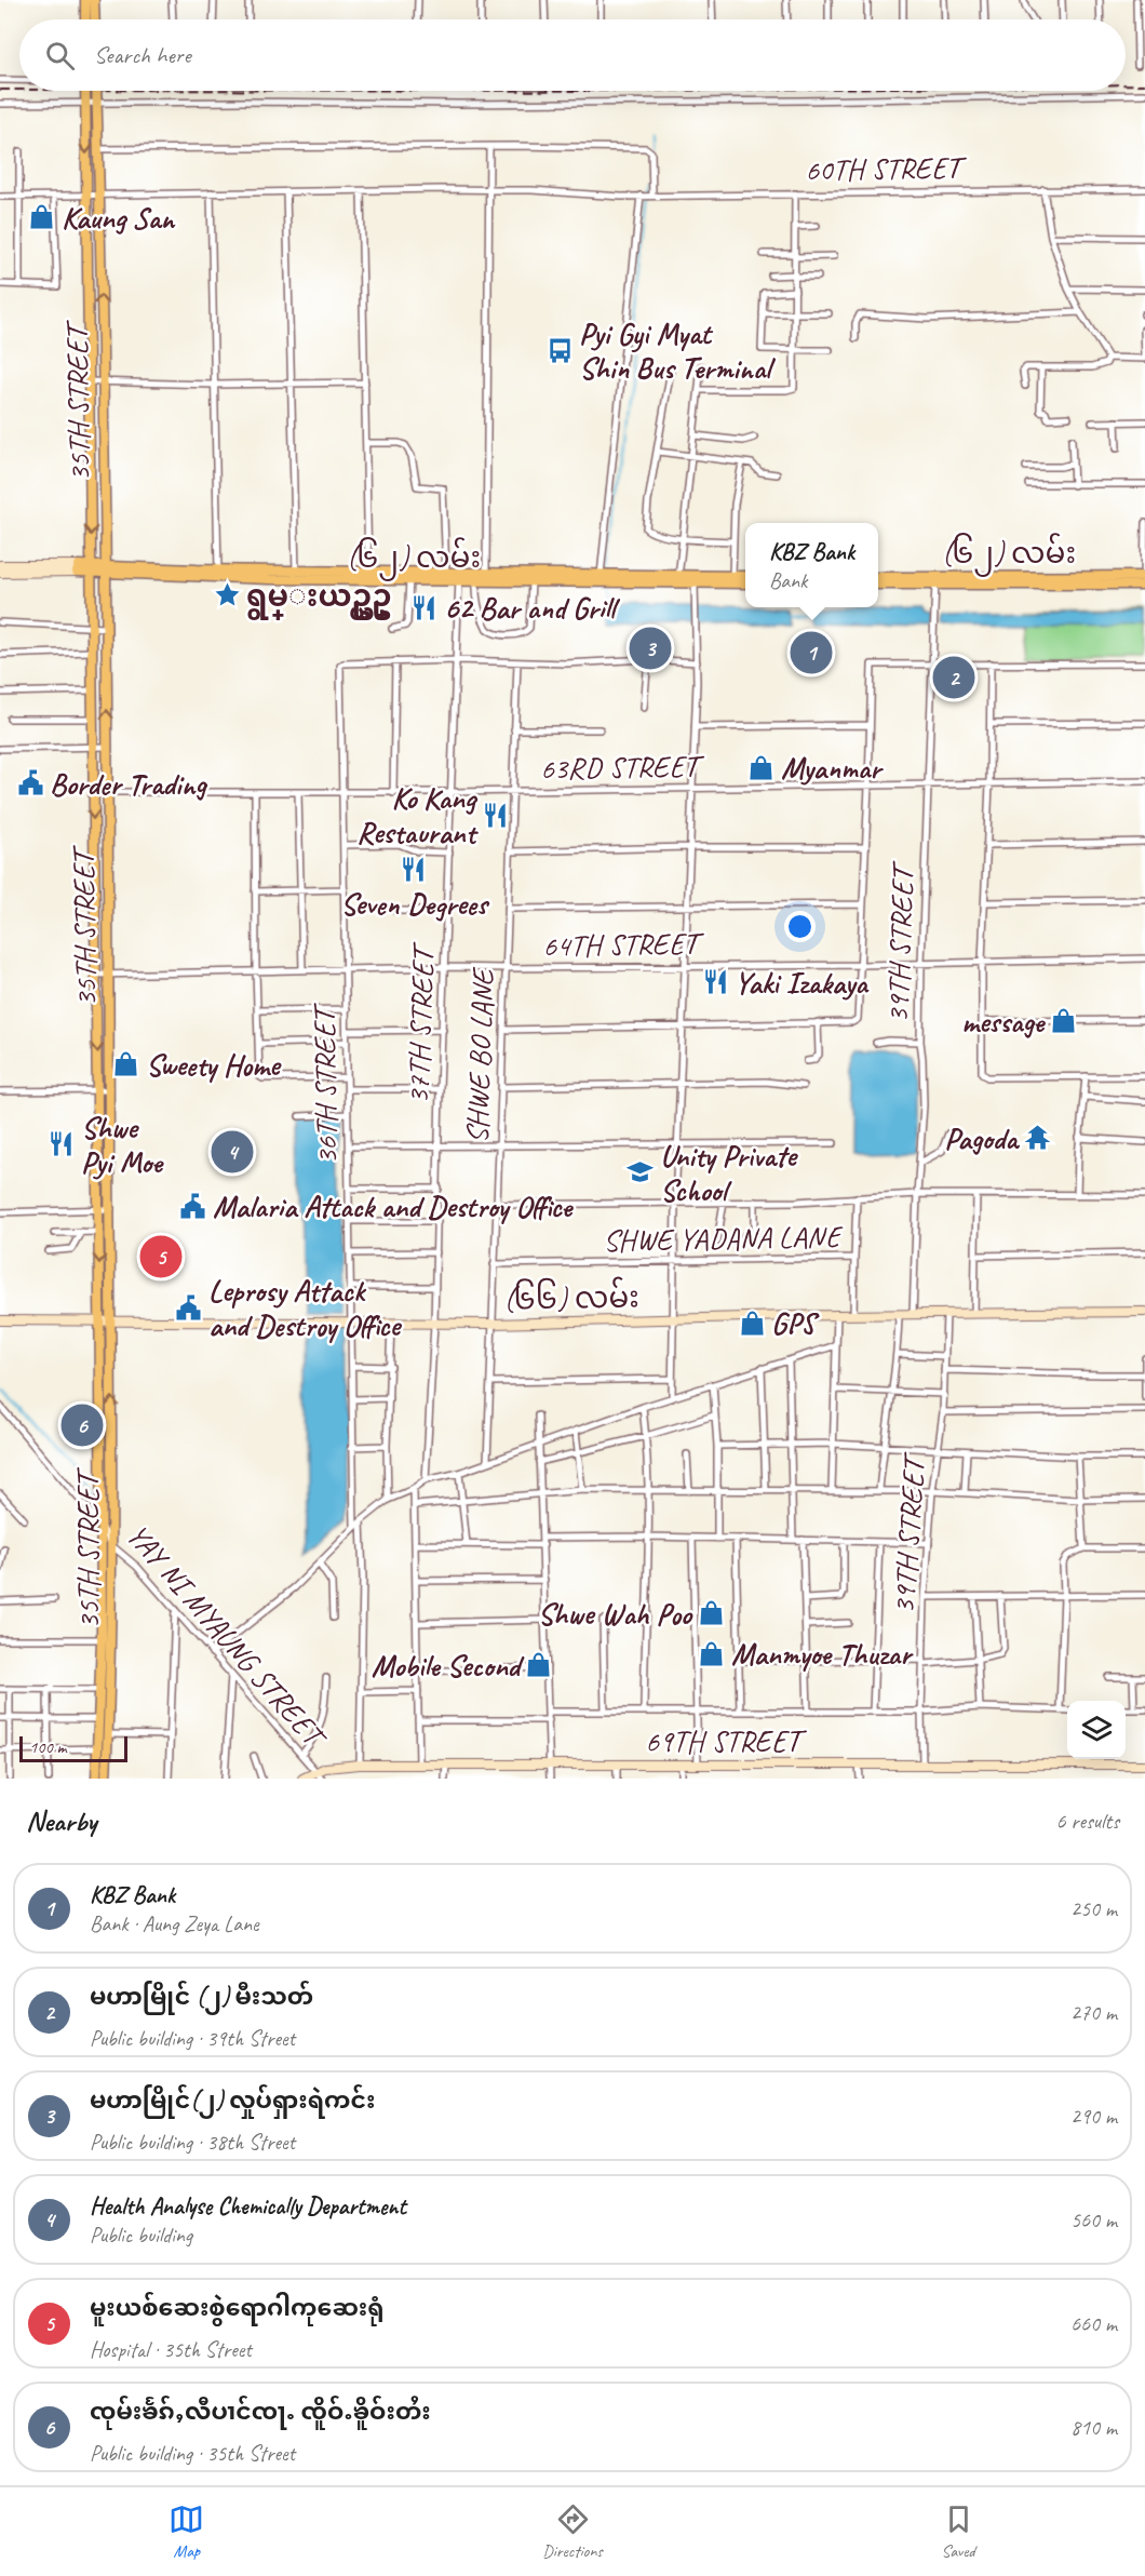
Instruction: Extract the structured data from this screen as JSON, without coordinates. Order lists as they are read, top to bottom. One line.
{"streets":{"main road":["35TH STREET","(၆၂) လမ်း"],"street":["60TH STREET","63RD STREET","64TH STREET","39TH STREET","37TH STREET","SHWE BO LANE","36TH STREET","SHWE YADANA LANE","(၆၆) လမ်း","YAY NI MYAUNG STREET","69TH STREET"]},"crossings":[["60TH STREET","35TH STREET"],["35TH STREET","(၆၂) လမ်း"],["35TH STREET","63RD STREET"],["35TH STREET","64TH STREET"],["35TH STREET","(၆၆) လမ်း"],["35TH STREET","YAY NI MYAUNG STREET"],["(၆၂) လမ်း","39TH STREET"],["(၆၂) လမ်း","37TH STREET"],["63RD STREET","39TH STREET"],["63RD STREET","37TH STREET"],["63RD STREET","SHWE BO LANE"],["63RD STREET","36TH STREET"],["64TH STREET","39TH STREET"],["64TH STREET","37TH STREET"],["64TH STREET","SHWE BO LANE"],["64TH STREET","36TH STREET"],["39TH STREET","(၆၆) လမ်း"],["39TH STREET","69TH STREET"],["37TH STREET","(၆၆) လမ်း"],["SHWE BO LANE","SHWE YADANA LANE"],["SHWE BO LANE","(၆၆) လမ်း"],["36TH STREET","(၆၆) လမ်း"],["SHWE YADANA LANE","(၆၆) လမ်း"],["YAY NI MYAUNG STREET","69TH STREET"]],"places":{"shop":["Kaung San","Myanmar","message","Sweety Home","GPS","Shwe Wah Poo","Manmyoe Thuzar","Mobile Second"],"bus stop":["Pyi Gyi Myat Shin Bus Terminal"],"place":["ရွမ္းယဥ္ယဥ္"],"restaurant":["62 Bar and Grill","Ko Kang Restaurant","Seven Degrees","Yaki Izakaya","Shwe Pyi Moe"],"public building":["Border Trading","Malaria Attack and Destroy Office","Leprosy Attack and Destroy Office"],"temple":["Pagoda"],"school or university":["Unity Private School"]},"scale_bar":"100 m","page":{"search":"Search here","popup":["KBZ Bank","Bank"],"pins":["3","1","2","4","5","6"],"scale":"100 m","heading":["Nearby","6 results"],"list":[{"mark":"1","name":"KBZ Bank","note":"Bank · Aung Zeya Lane","value":"250 m"},{"mark":"2","name":"မဟာမြိုင် (၂) မီးသတ်","note":"Public building · 39th Street","value":"270 m"},{"mark":"3","name":"မဟာမြိုင်(၂) လှုပ်ရှားရဲကင်း","note":"Public building · 38th Street","value":"290 m"},{"mark":"4","name":"Health Analyse Chemically Department","note":"Public building","value":"560 m"},{"mark":"5","name":"မူးယစ်ဆေးစွဲရောဂါကုဆေးရုံ","note":"Hospital · 35th Street","value":"660 m"},{"mark":"6","name":"ၸုမ်းၶႅၵ်ႇလီပၢင်ၸႃႉ ၸိူဝ်ႉၶိူဝ်းတႆး","note":"Public building · 35th Street","value":"810 m"}],"nav":["Map","Directions","Saved"]}}
